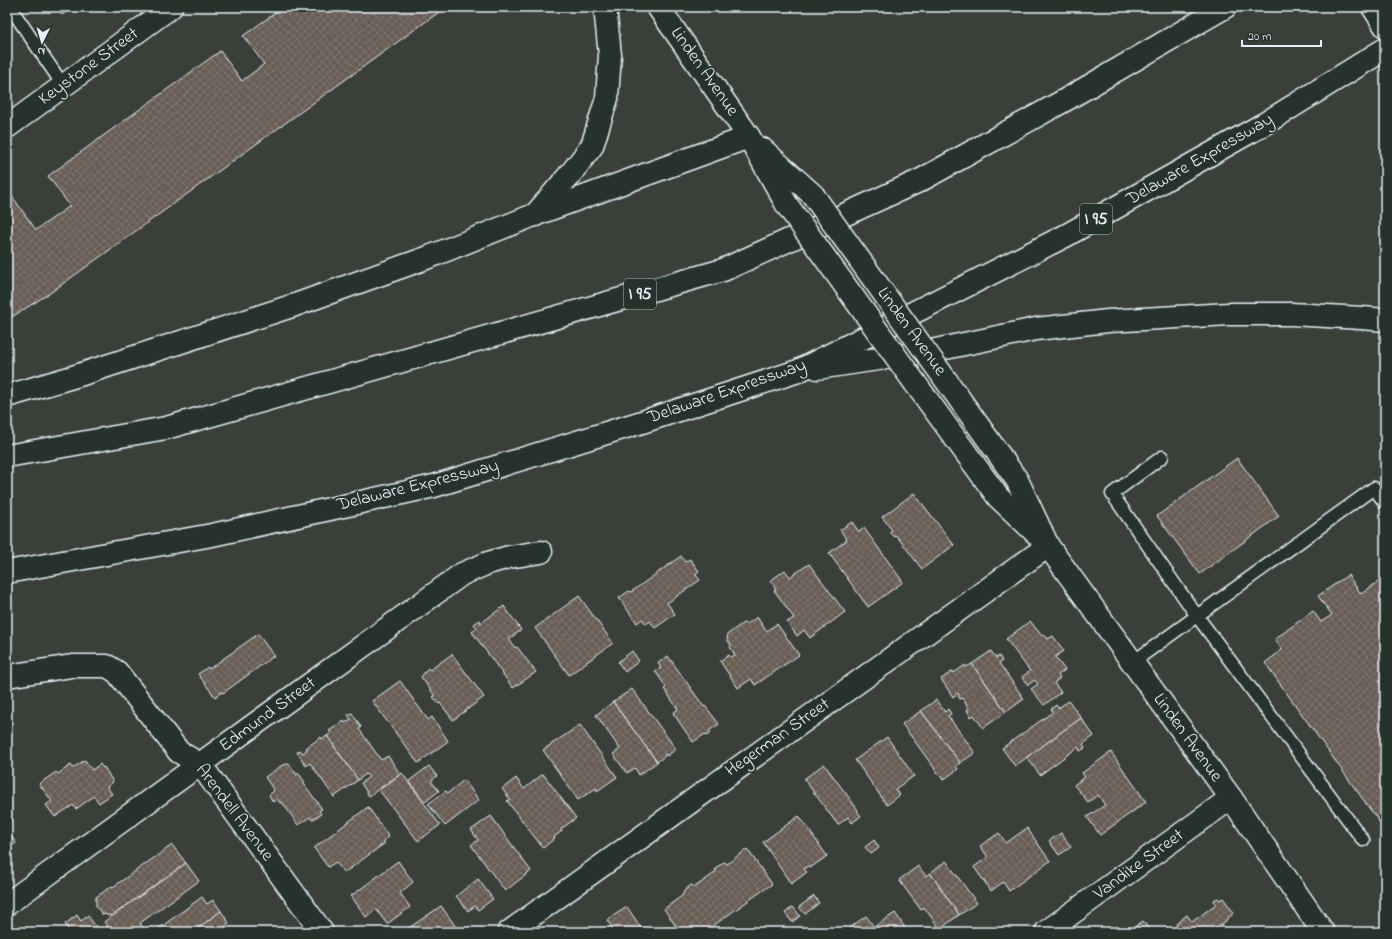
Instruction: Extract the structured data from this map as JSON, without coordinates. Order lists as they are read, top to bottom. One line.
{"streets":{"main road":["Keystone Street","Linden Avenue","Delaware Expressway","I 95","Edmund Street","Hegerman Street","Arendell Avenue","Vandike Street"]},"crossings":[["Linden Avenue","Hegerman Street"],["Linden Avenue","Vandike Street"],["Edmund Street","Arendell Avenue"]],"scale_bar":"20 m","north":"bottom"}
